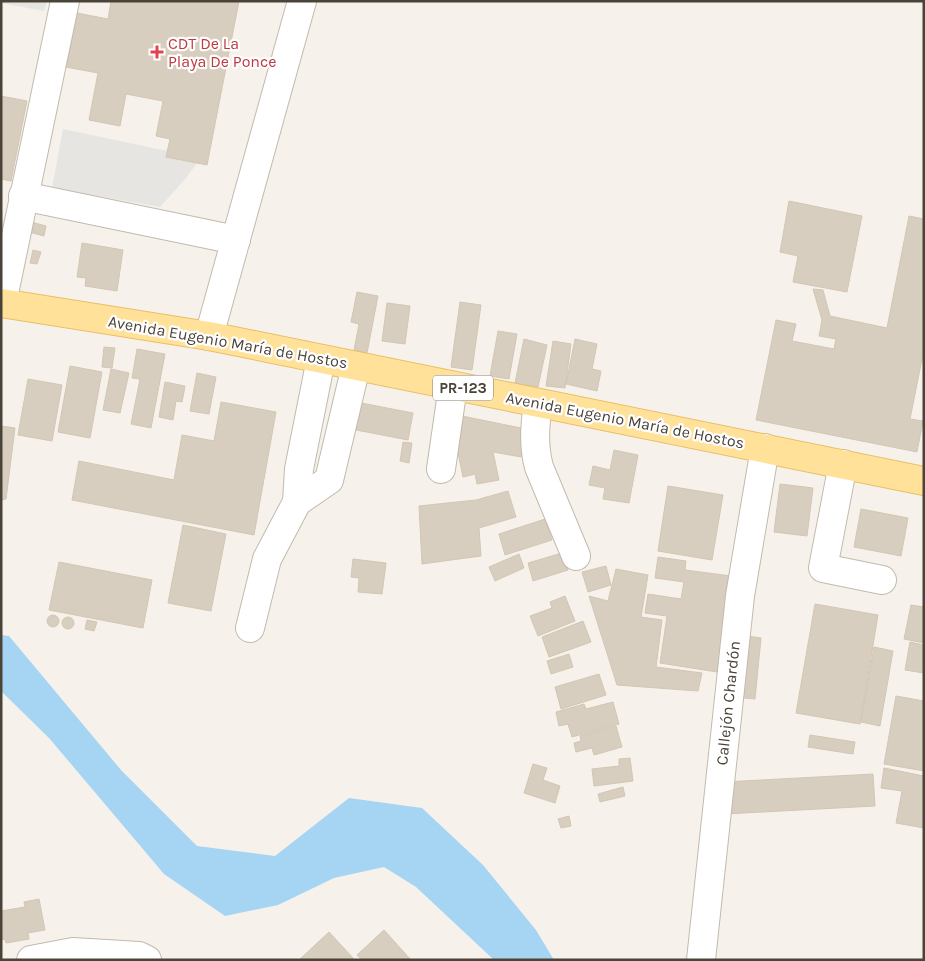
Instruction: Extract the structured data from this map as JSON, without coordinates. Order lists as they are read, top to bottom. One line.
{"streets":{"main road":["Avenida Eugenio María de Hostos","PR-123"],"street":["Callejón Chardón"]},"crossings":[["Avenida Eugenio María de Hostos","Callejón Chardón"]],"places":{"health":["CDT De La Playa De Ponce"]}}
